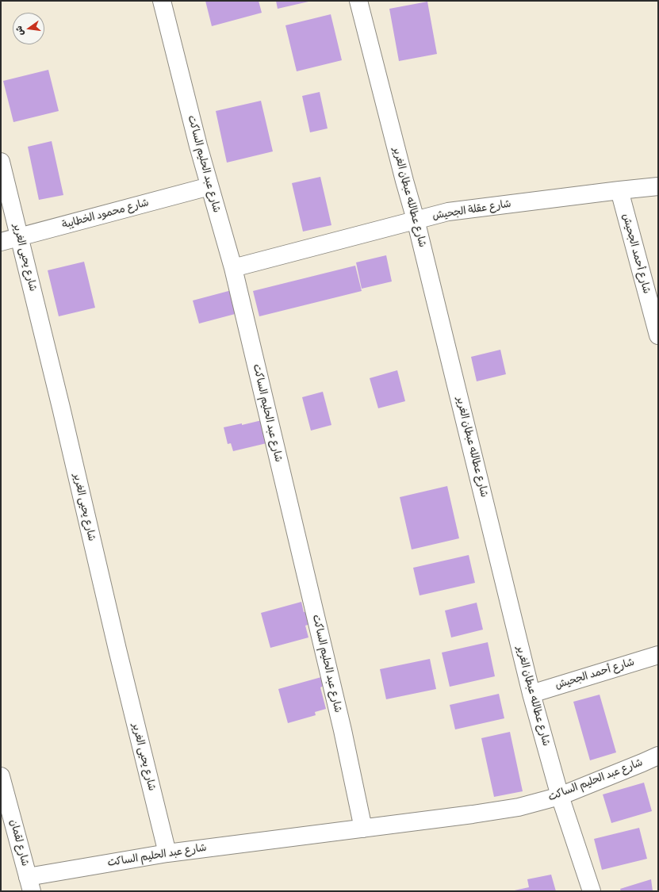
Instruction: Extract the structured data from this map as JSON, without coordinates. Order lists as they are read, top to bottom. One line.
{"streets":{"street":["شارع عبد الحليم الساكت","شارع عطالله عبطان الغرير","شارع عقلة الجحيش","شارع محمود الخطايبة","شارع أحمد الجحيش","شارع يحيى الغرير","شارع لقمان"]},"crossings":[["شارع عبد الحليم الساكت","شارع عطالله عبطان الغرير"],["شارع عبد الحليم الساكت","شارع عقلة الجحيش"],["شارع عبد الحليم الساكت","شارع محمود الخطايبة"],["شارع عبد الحليم الساكت","شارع يحيى الغرير"],["شارع عبد الحليم الساكت","شارع لقمان"],["شارع عطالله عبطان الغرير","شارع عقلة الجحيش"],["شارع عطالله عبطان الغرير","شارع أحمد الجحيش"],["شارع عقلة الجحيش","شارع أحمد الجحيش"],["شارع محمود الخطايبة","شارع يحيى الغرير"]],"north":"left"}
